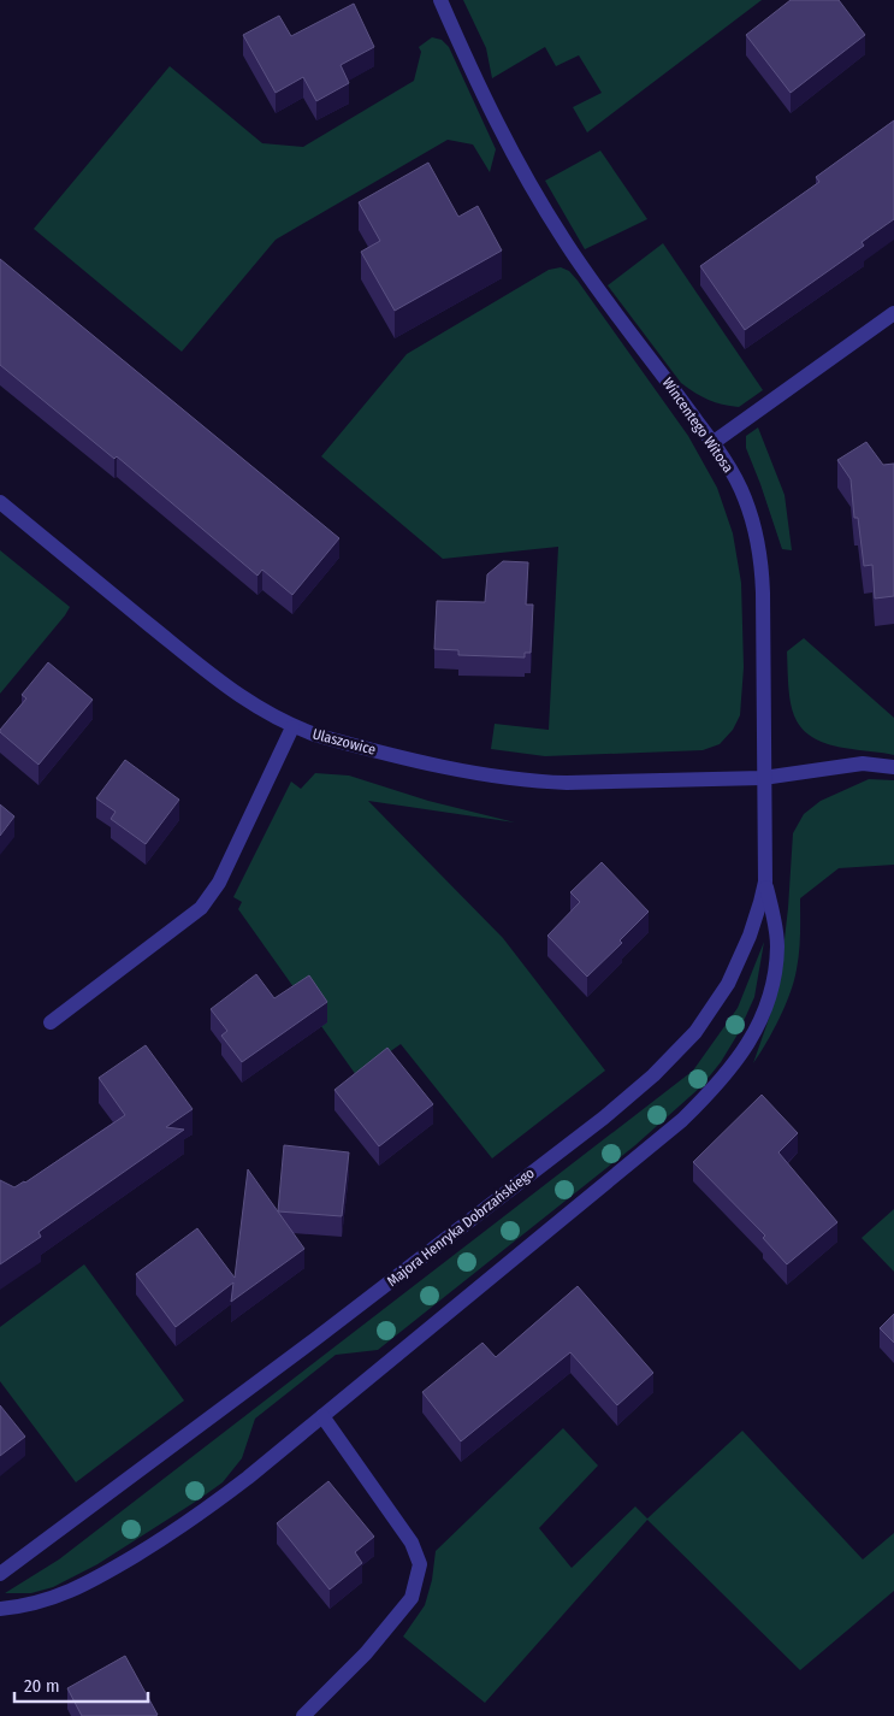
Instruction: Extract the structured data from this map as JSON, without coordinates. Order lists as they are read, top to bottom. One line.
{"streets":{"street":["Wincentego Witosa","Ulaszowice","Majora Henryka Dobrzańskiego"]},"crossings":[["Wincentego Witosa","Ulaszowice"],["Wincentego Witosa","Majora Henryka Dobrzańskiego"],["Ulaszowice","Majora Henryka Dobrzańskiego"]],"scale_bar":"20 m"}
